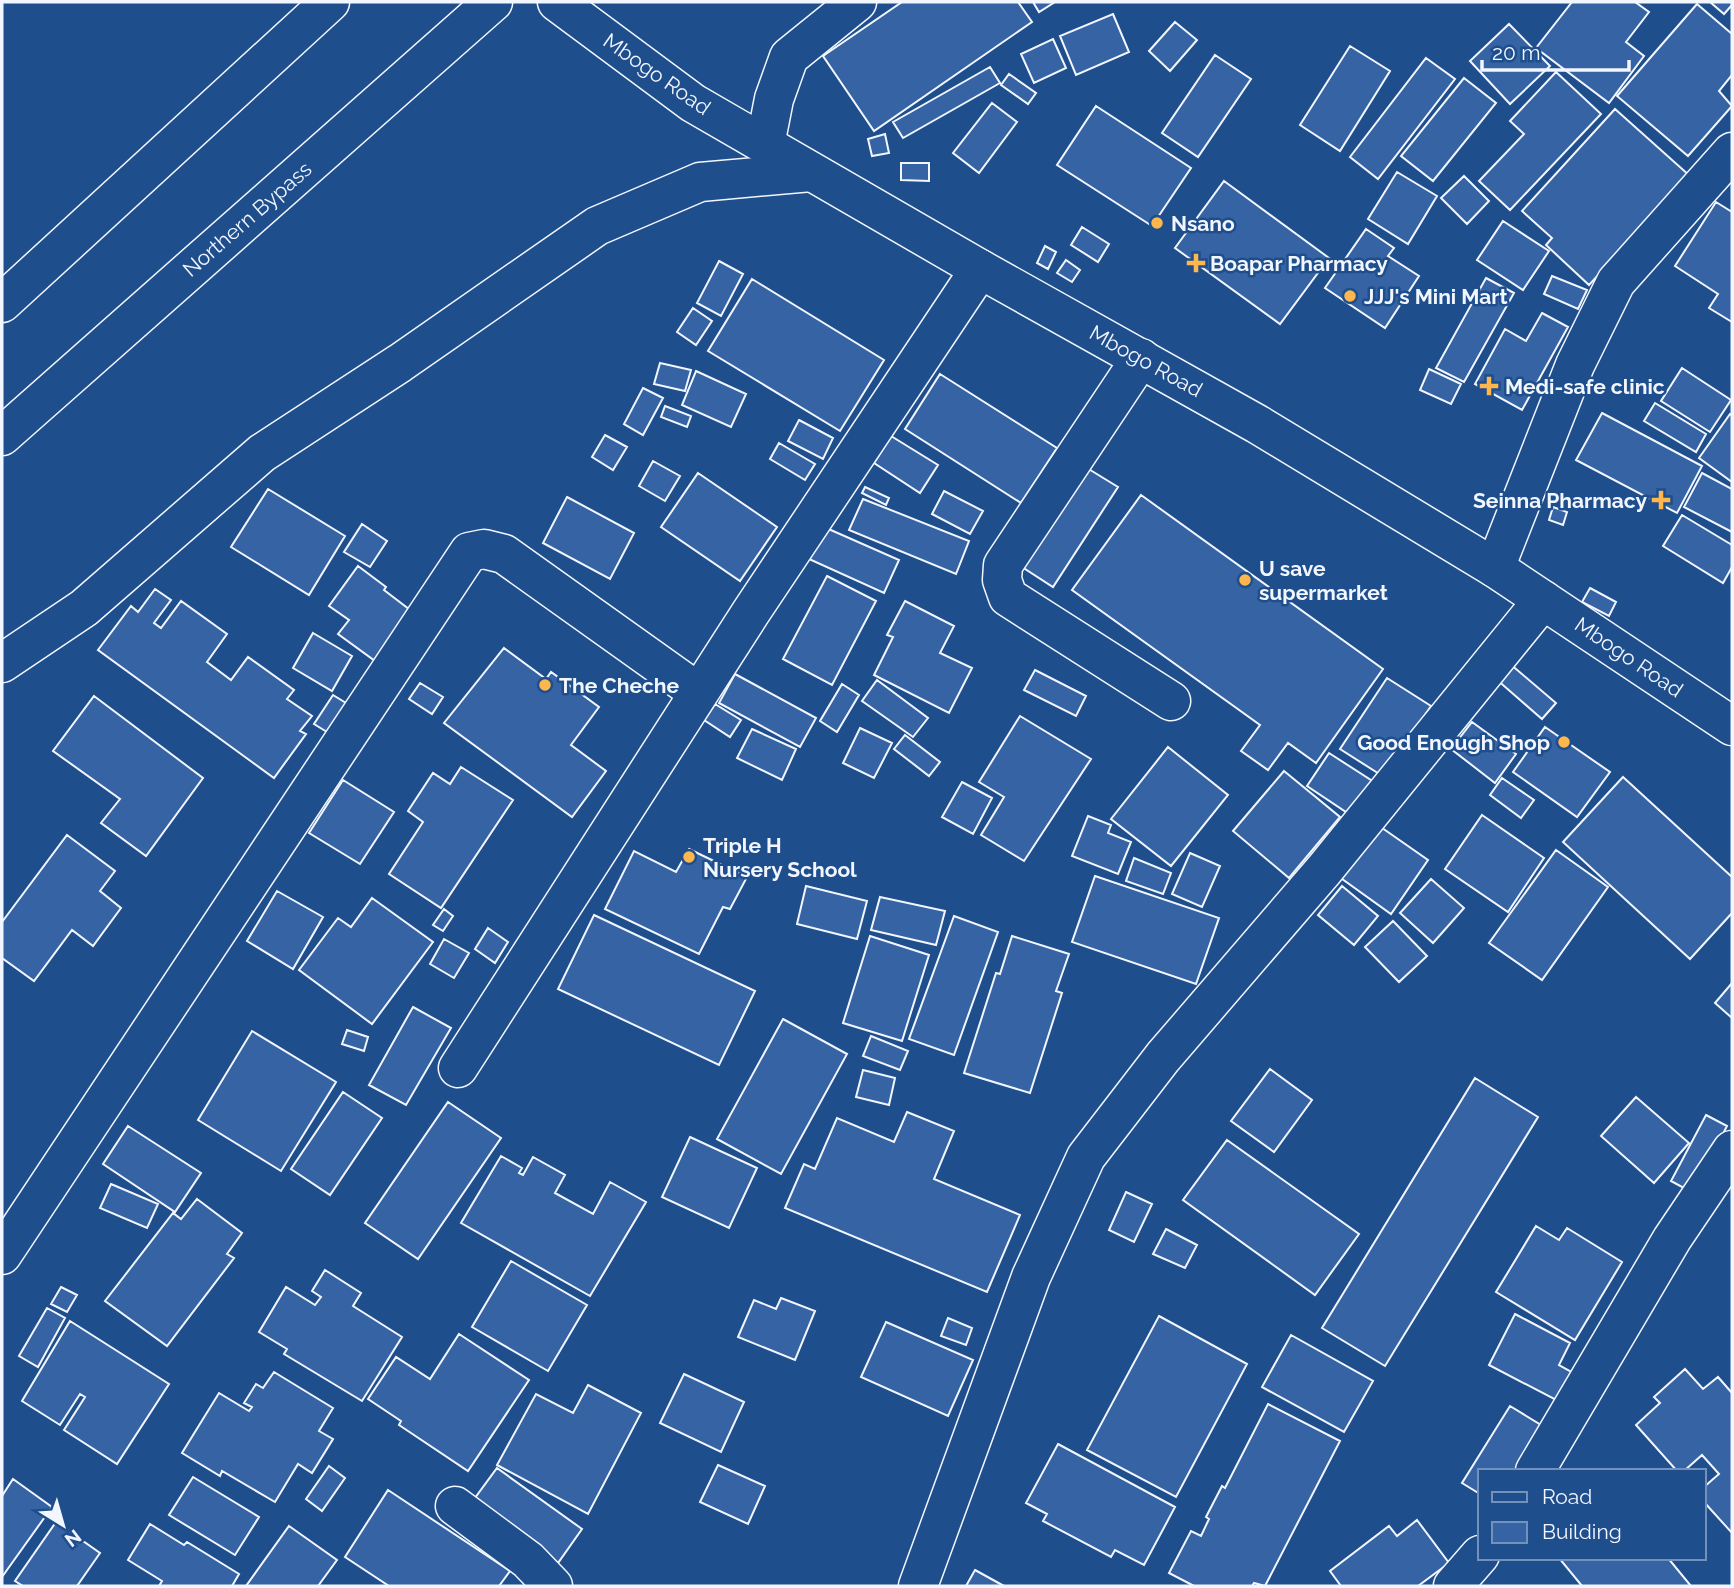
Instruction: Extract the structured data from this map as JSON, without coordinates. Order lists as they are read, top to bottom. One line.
{"streets":{"main road":["Mbogo Road","Northern Bypass"]},"places":{"other":["Nsano","JJJ's Mini Mart","U save supermarket","The Cheche","Good Enough Shop","Triple H Nursery School"],"health":["Boapar Pharmacy","Medi-safe clinic","Seinna Pharmacy"]},"legend":["Road","Building"],"scale_bar":"20 m","north":"bottom right"}
